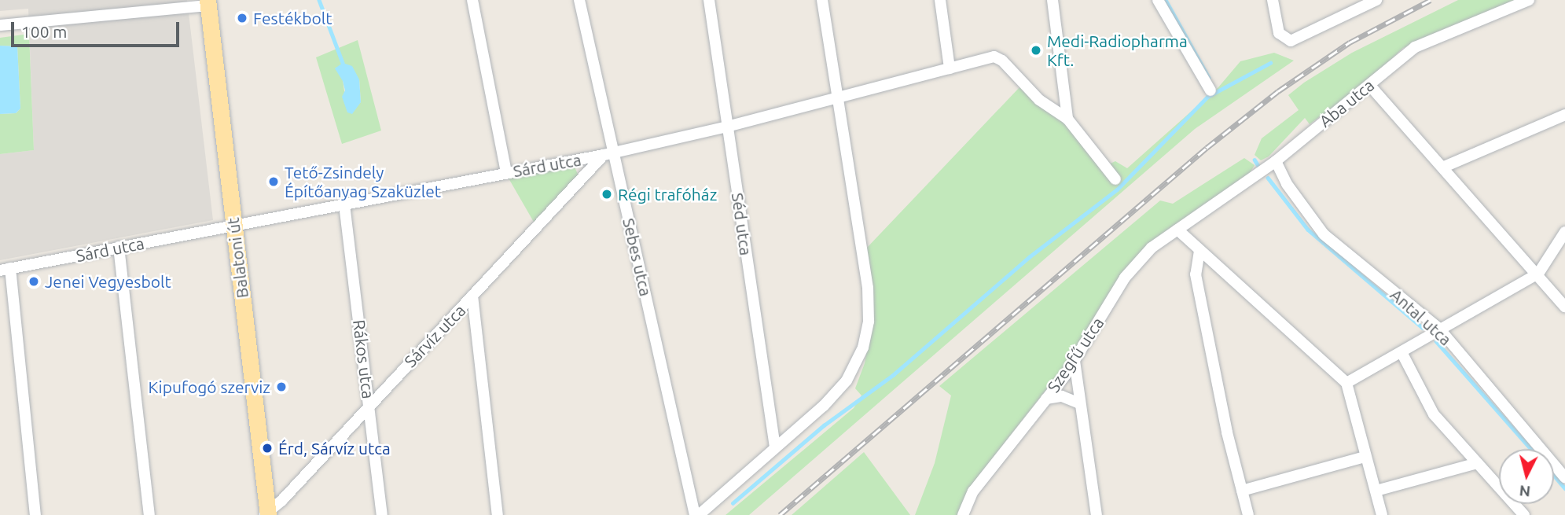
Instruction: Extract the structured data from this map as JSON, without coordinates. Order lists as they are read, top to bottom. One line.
{"streets":{"main road":["Balatoni út"],"street":["Aba utca","Sárd utca","Séd utca","Sebes utca","Antal utca","Sárvíz utca","Szegfű utca","Rákos utca"]},"crossings":[["Aba utca","Antal utca"],["Aba utca","Szegfű utca"],["Sárd utca","Séd utca"],["Sárd utca","Sebes utca"],["Sárd utca","Balatoni út"],["Sárd utca","Sárvíz utca"],["Sárd utca","Rákos utca"],["Sebes utca","Sárvíz utca"],["Balatoni út","Sárvíz utca"],["Sárvíz utca","Rákos utca"]],"places":["Festékbolt","Medi-Radiopharma Kft.","Tető-Zsindely Építőanyag Szaküzlet","Régi trafóház","Jenei Vegyesbolt","Kipufogó szerviz","Érd, Sárvíz utca"],"scale_bar":"100 m","north":"bottom"}
